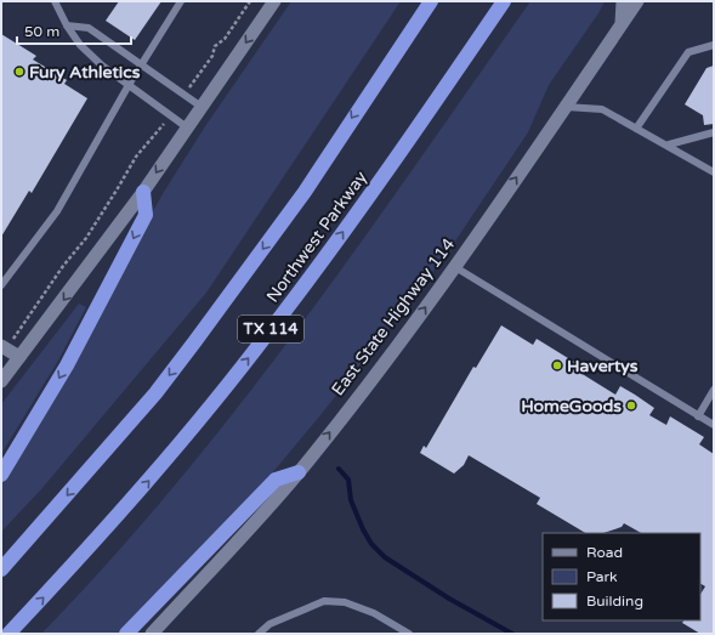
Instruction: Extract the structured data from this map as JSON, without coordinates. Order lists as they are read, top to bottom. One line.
{"streets":{"highway":["Northwest Parkway","TX 114"],"main road":["East State Highway 114"]},"one_way":["East State Highway 114"],"places":["Fury Athletics","Havertys","HomeGoods"],"legend":["Road","Park","Building"],"scale_bar":"50 m"}
